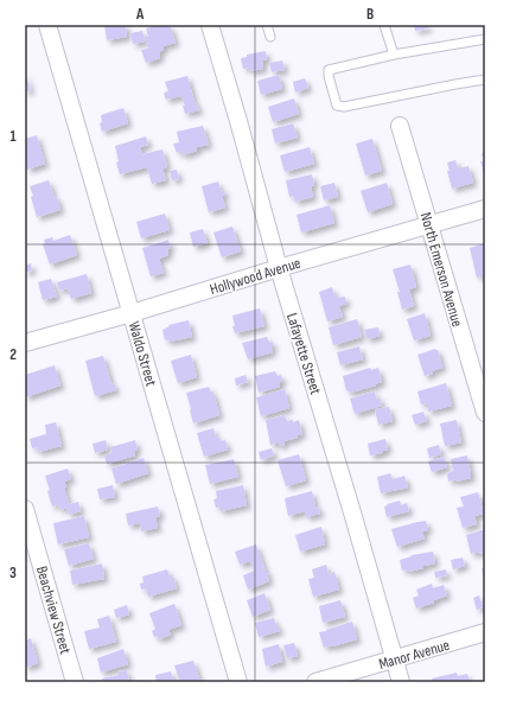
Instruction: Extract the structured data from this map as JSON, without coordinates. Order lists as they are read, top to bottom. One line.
{"streets":{"street":["North Emerson Avenue","Hollywood Avenue","Waldo Street","Lafayette Street","Beachview Street","Manor Avenue"]},"crossings":[["North Emerson Avenue","Hollywood Avenue"],["Hollywood Avenue","Waldo Street"],["Hollywood Avenue","Lafayette Street"],["Lafayette Street","Manor Avenue"]],"grid":{"columns":["A","B"],"rows":["1","2","3"]}}
